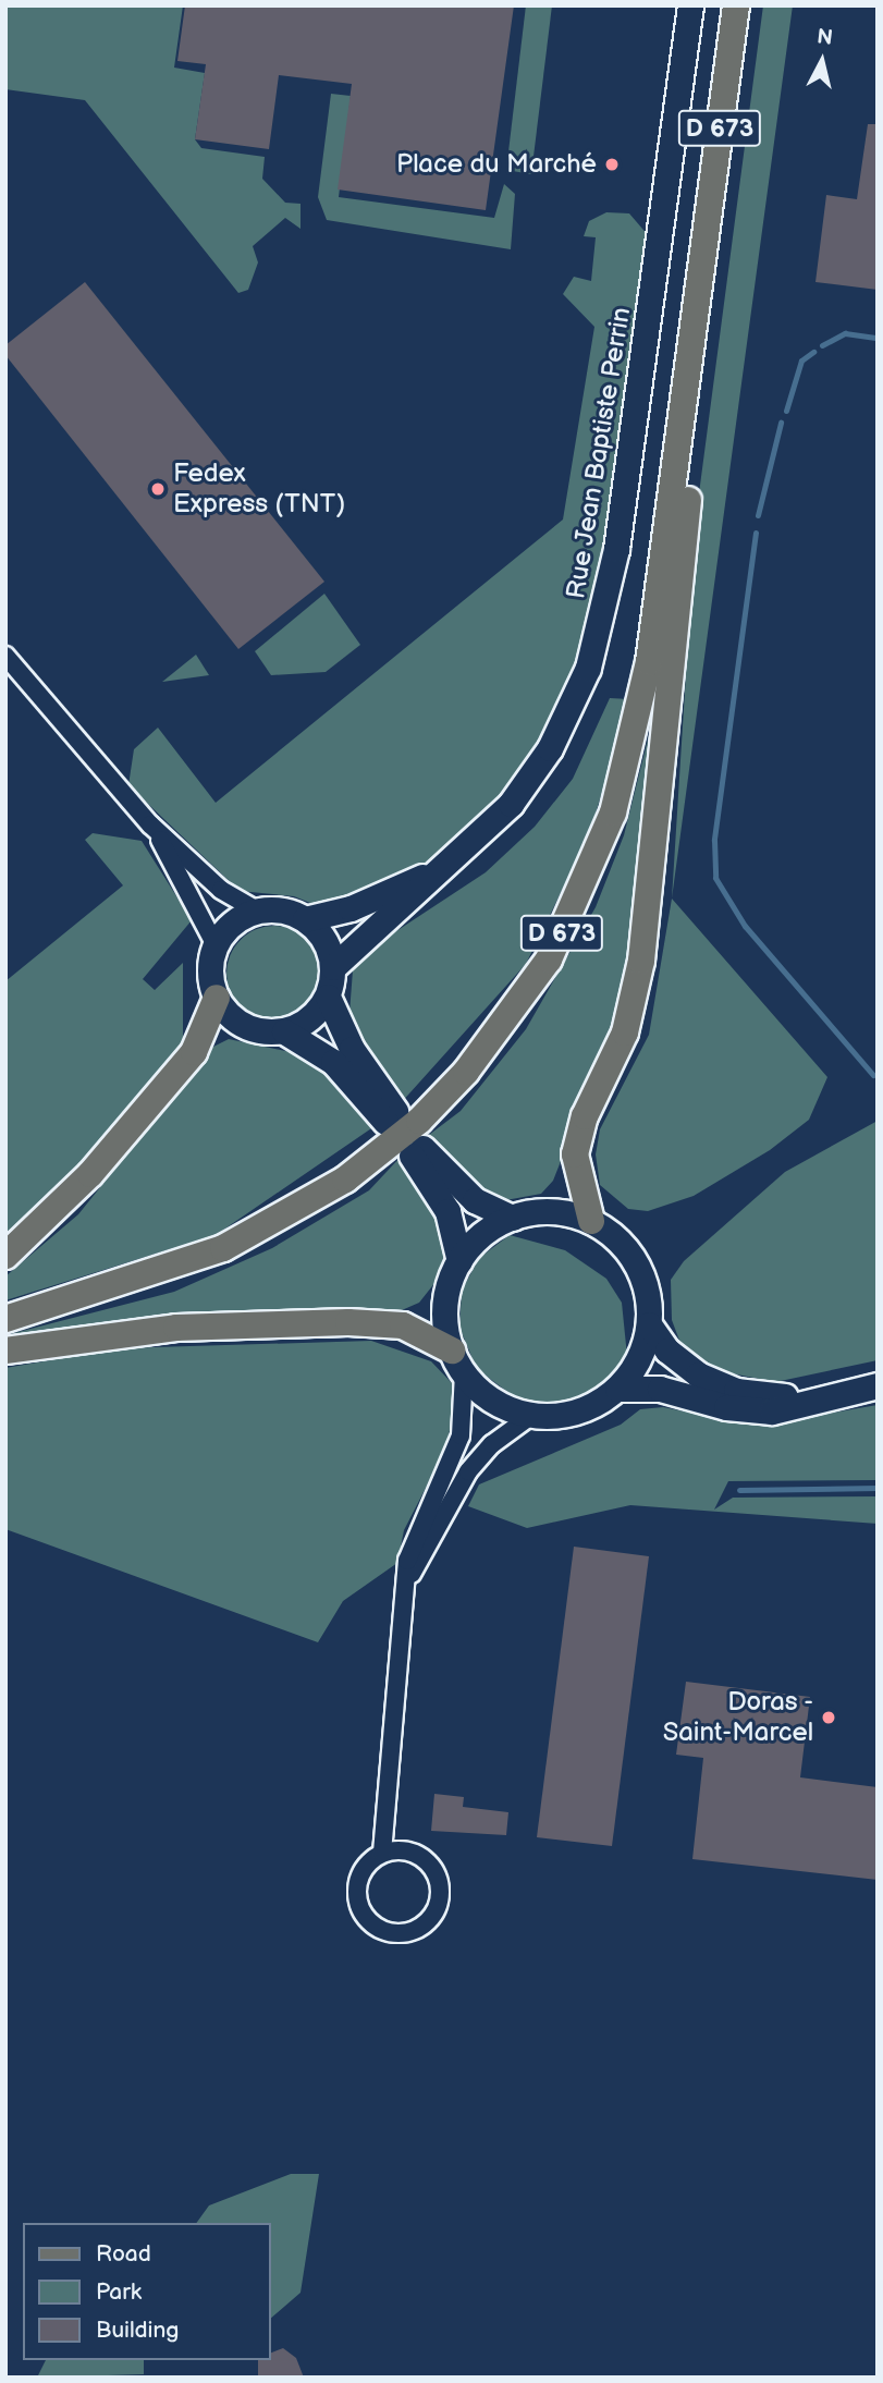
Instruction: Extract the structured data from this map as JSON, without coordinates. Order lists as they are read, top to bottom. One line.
{"streets":{"main road":["D 673","Rue Jean Baptiste Perrin"]},"places":["Place du Marché","Fedex Express (TNT)","Doras - Saint-Marcel"],"legend":["Road","Park","Building"],"north":"top"}
